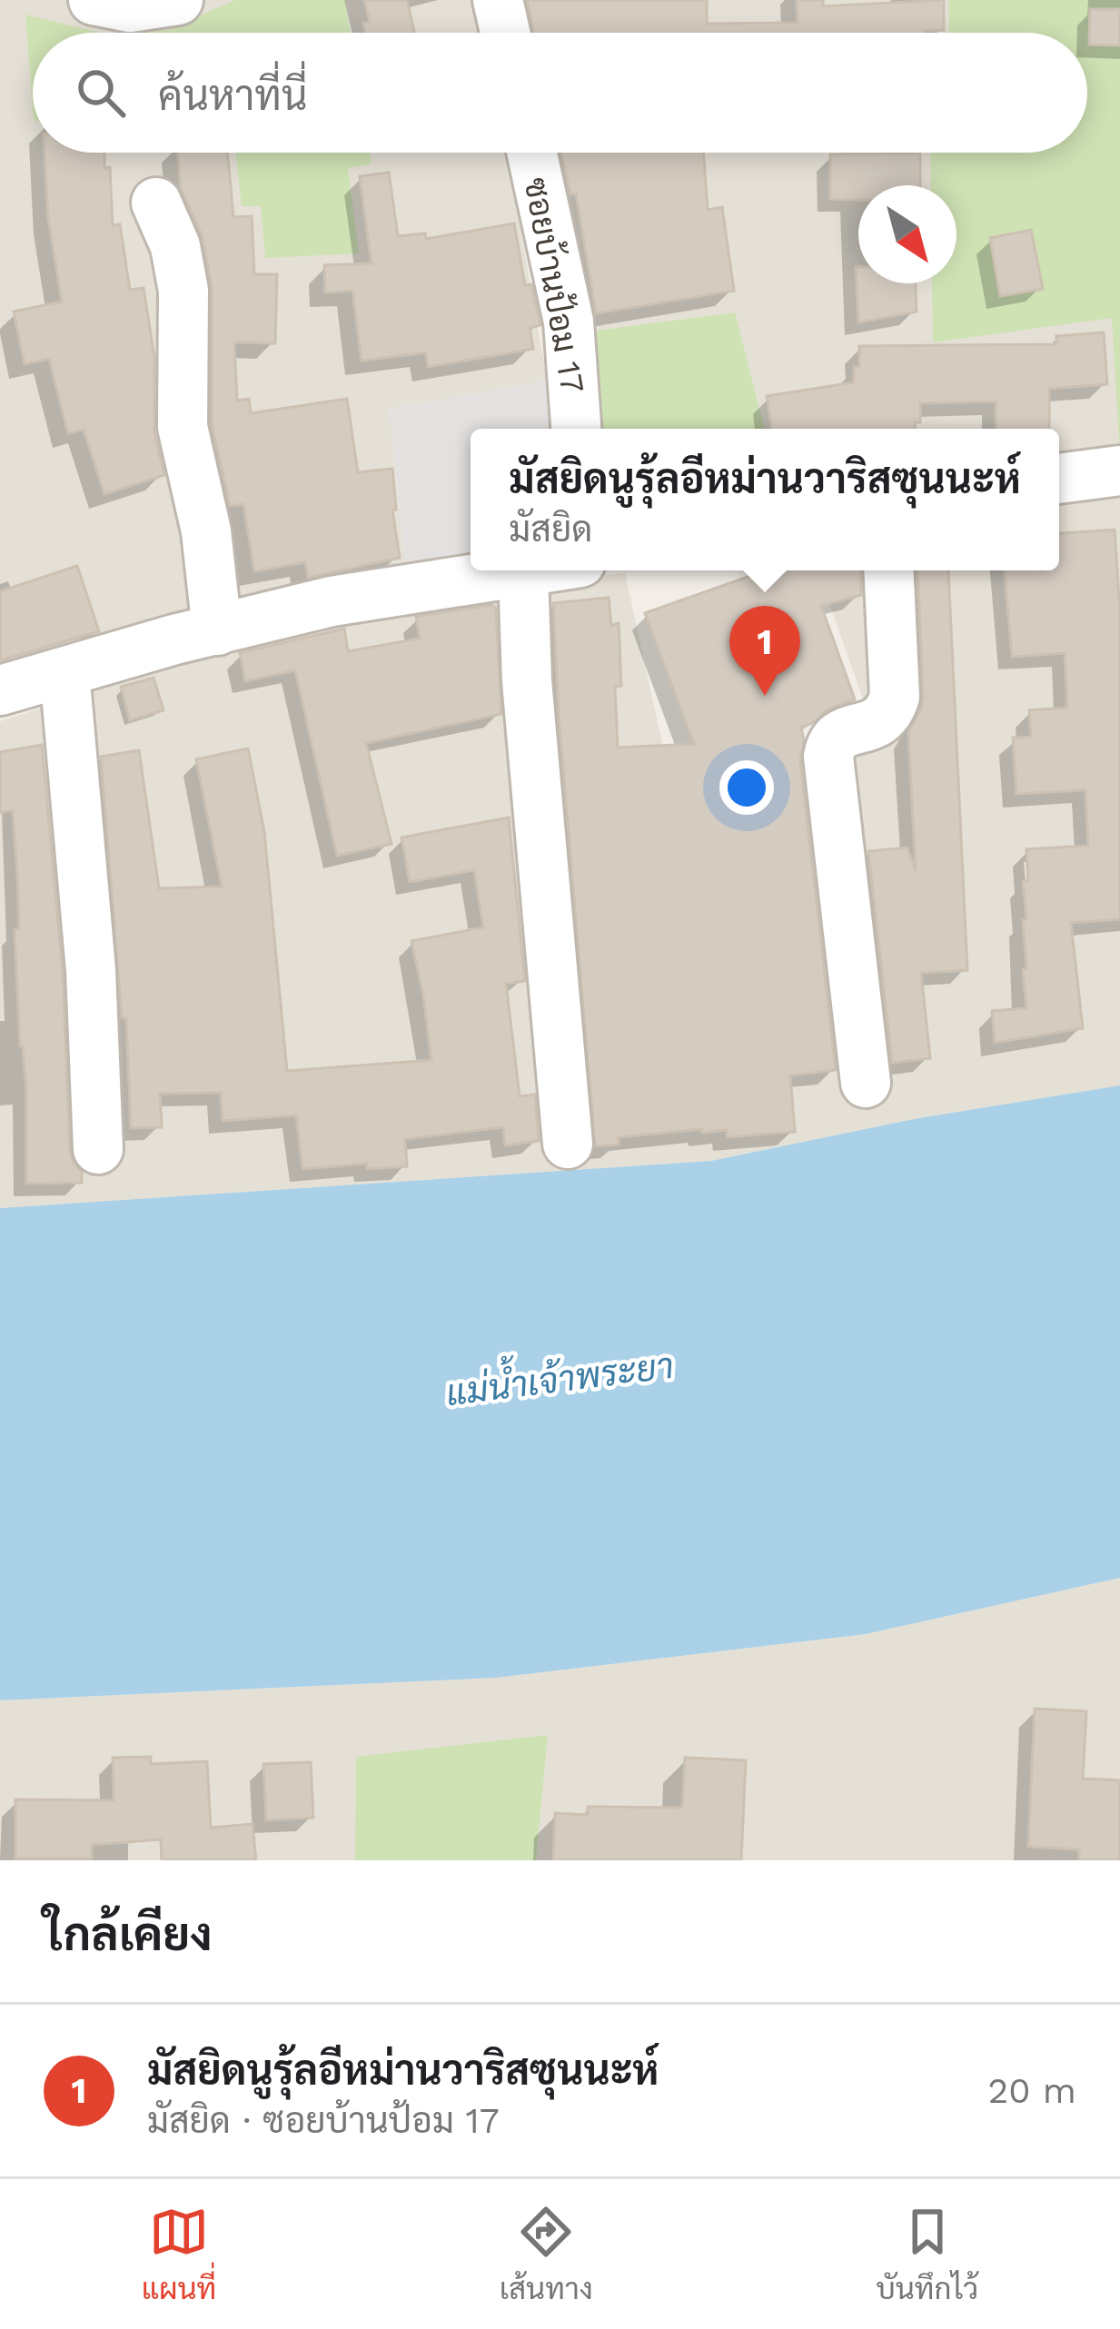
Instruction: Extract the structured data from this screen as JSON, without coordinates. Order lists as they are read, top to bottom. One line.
{"streets":{"street":["ซอยบ้านป้อม 17"]},"water":["แม่น้ำเจ้าพระยา"],"north":"bottom right","page":{"search":"ค้นหาที่นี่","popup":["มัสยิดนูรุ้ลอีหม่านวาริสซุนนะห์","มัสยิด"],"pins":"1","heading":"ใกล้เคียง","list":[{"mark":"1","name":"มัสยิดนูรุ้ลอีหม่านวาริสซุนนะห์","note":"มัสยิด · ซอยบ้านป้อม 17","value":"20 m"}],"nav":["แผนที่","เส้นทาง","บันทึกไว้"]}}
